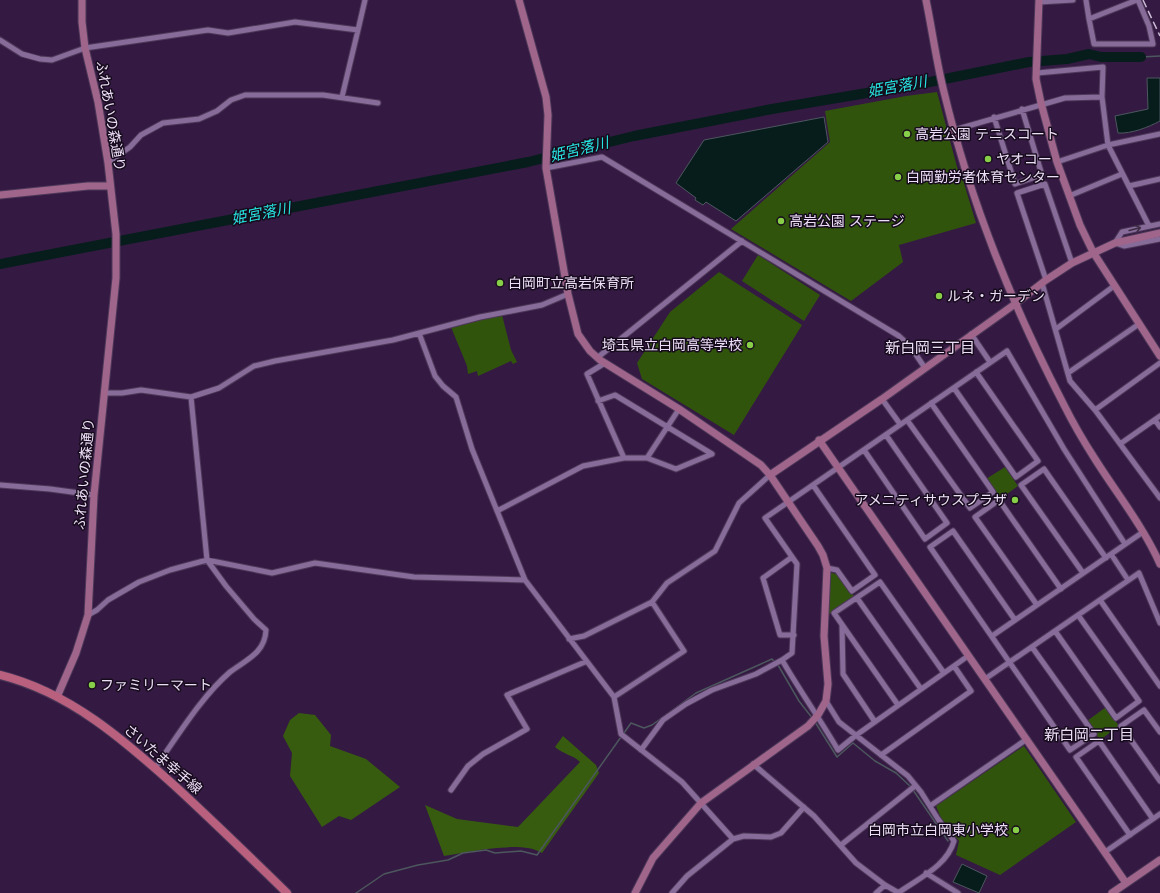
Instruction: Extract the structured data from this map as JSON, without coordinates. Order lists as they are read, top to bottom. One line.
{"streets":{"main road":["さいたま幸手線"],"street":["ふれあいの森通り"]},"crossings":[["ふれあいの森通り","さいたま幸手線"]],"districts":["新白岡三丁目","新白岡二丁目"],"water":["姫宮落川"],"places":["高岩公園 テニスコート","ヤオコー","白岡勤労者体育センター","高岩公園 ステージ","白岡町立高岩保育所","ルネ・ガーデン","埼玉県立白岡高等学校","アメニティサウスプラザ","ファミリーマート","白岡市立白岡東小学校"]}
